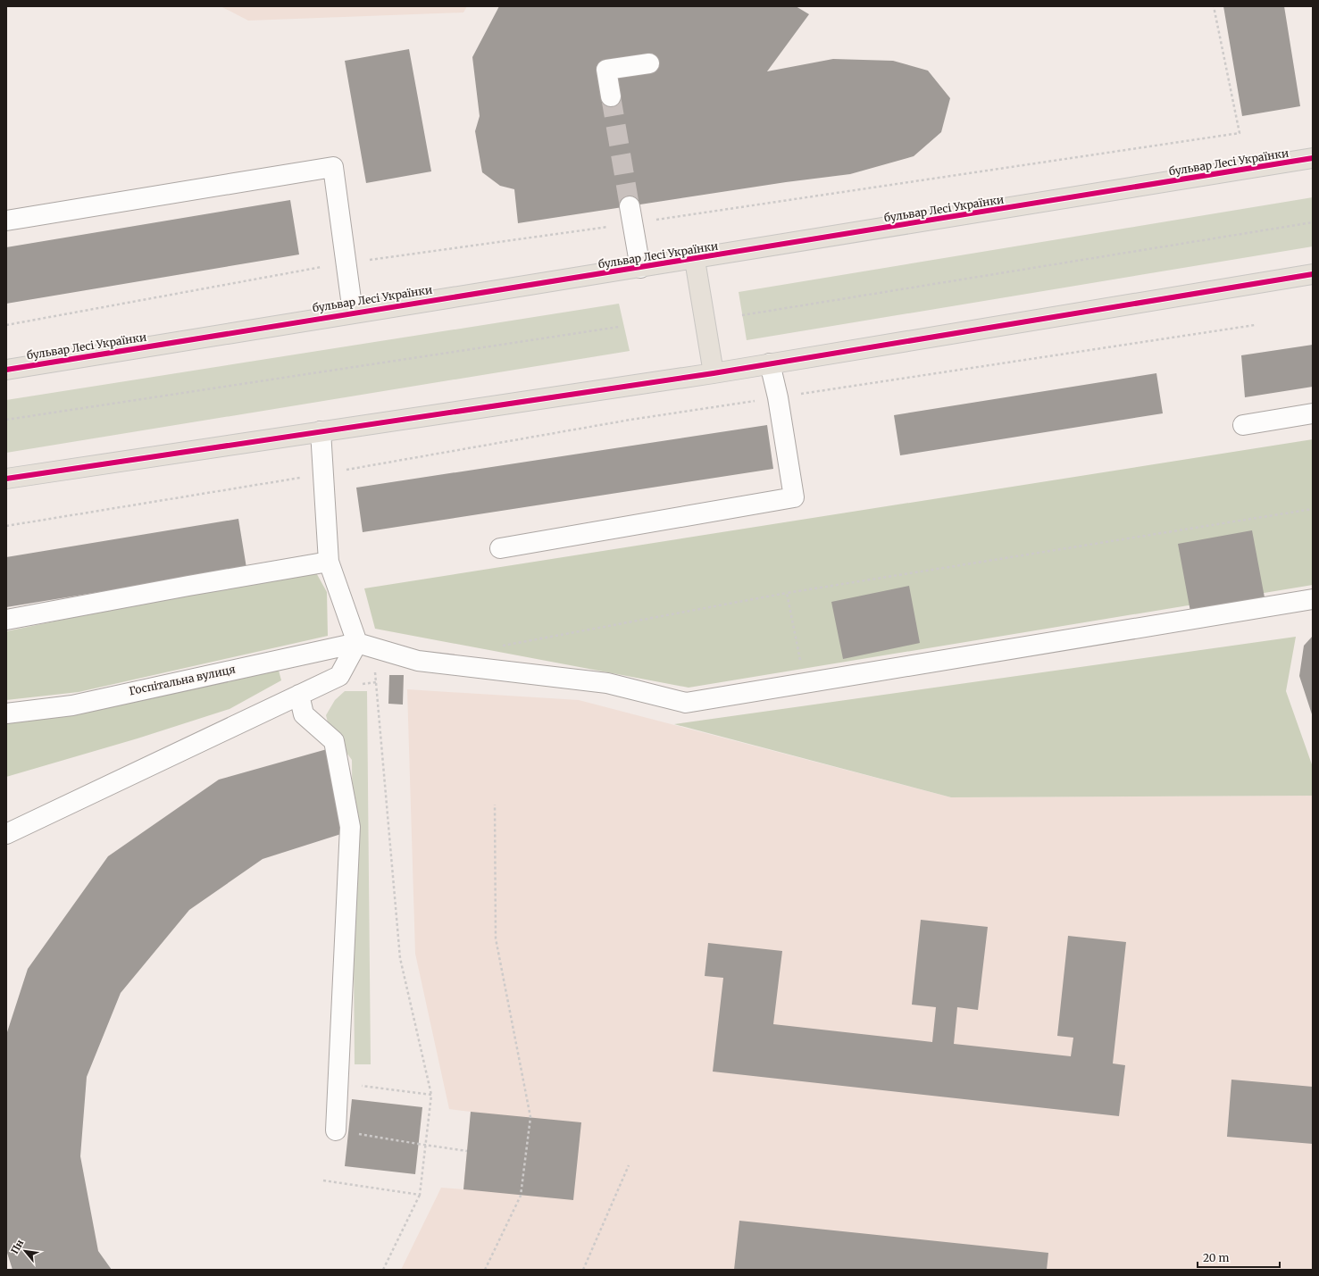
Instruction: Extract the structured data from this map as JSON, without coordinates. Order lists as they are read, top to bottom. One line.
{"streets":{"main road":["бульвар Лесі Українки"],"street":["Госпітальна вулиця"]},"scale_bar":"20 m","north":"top left"}
